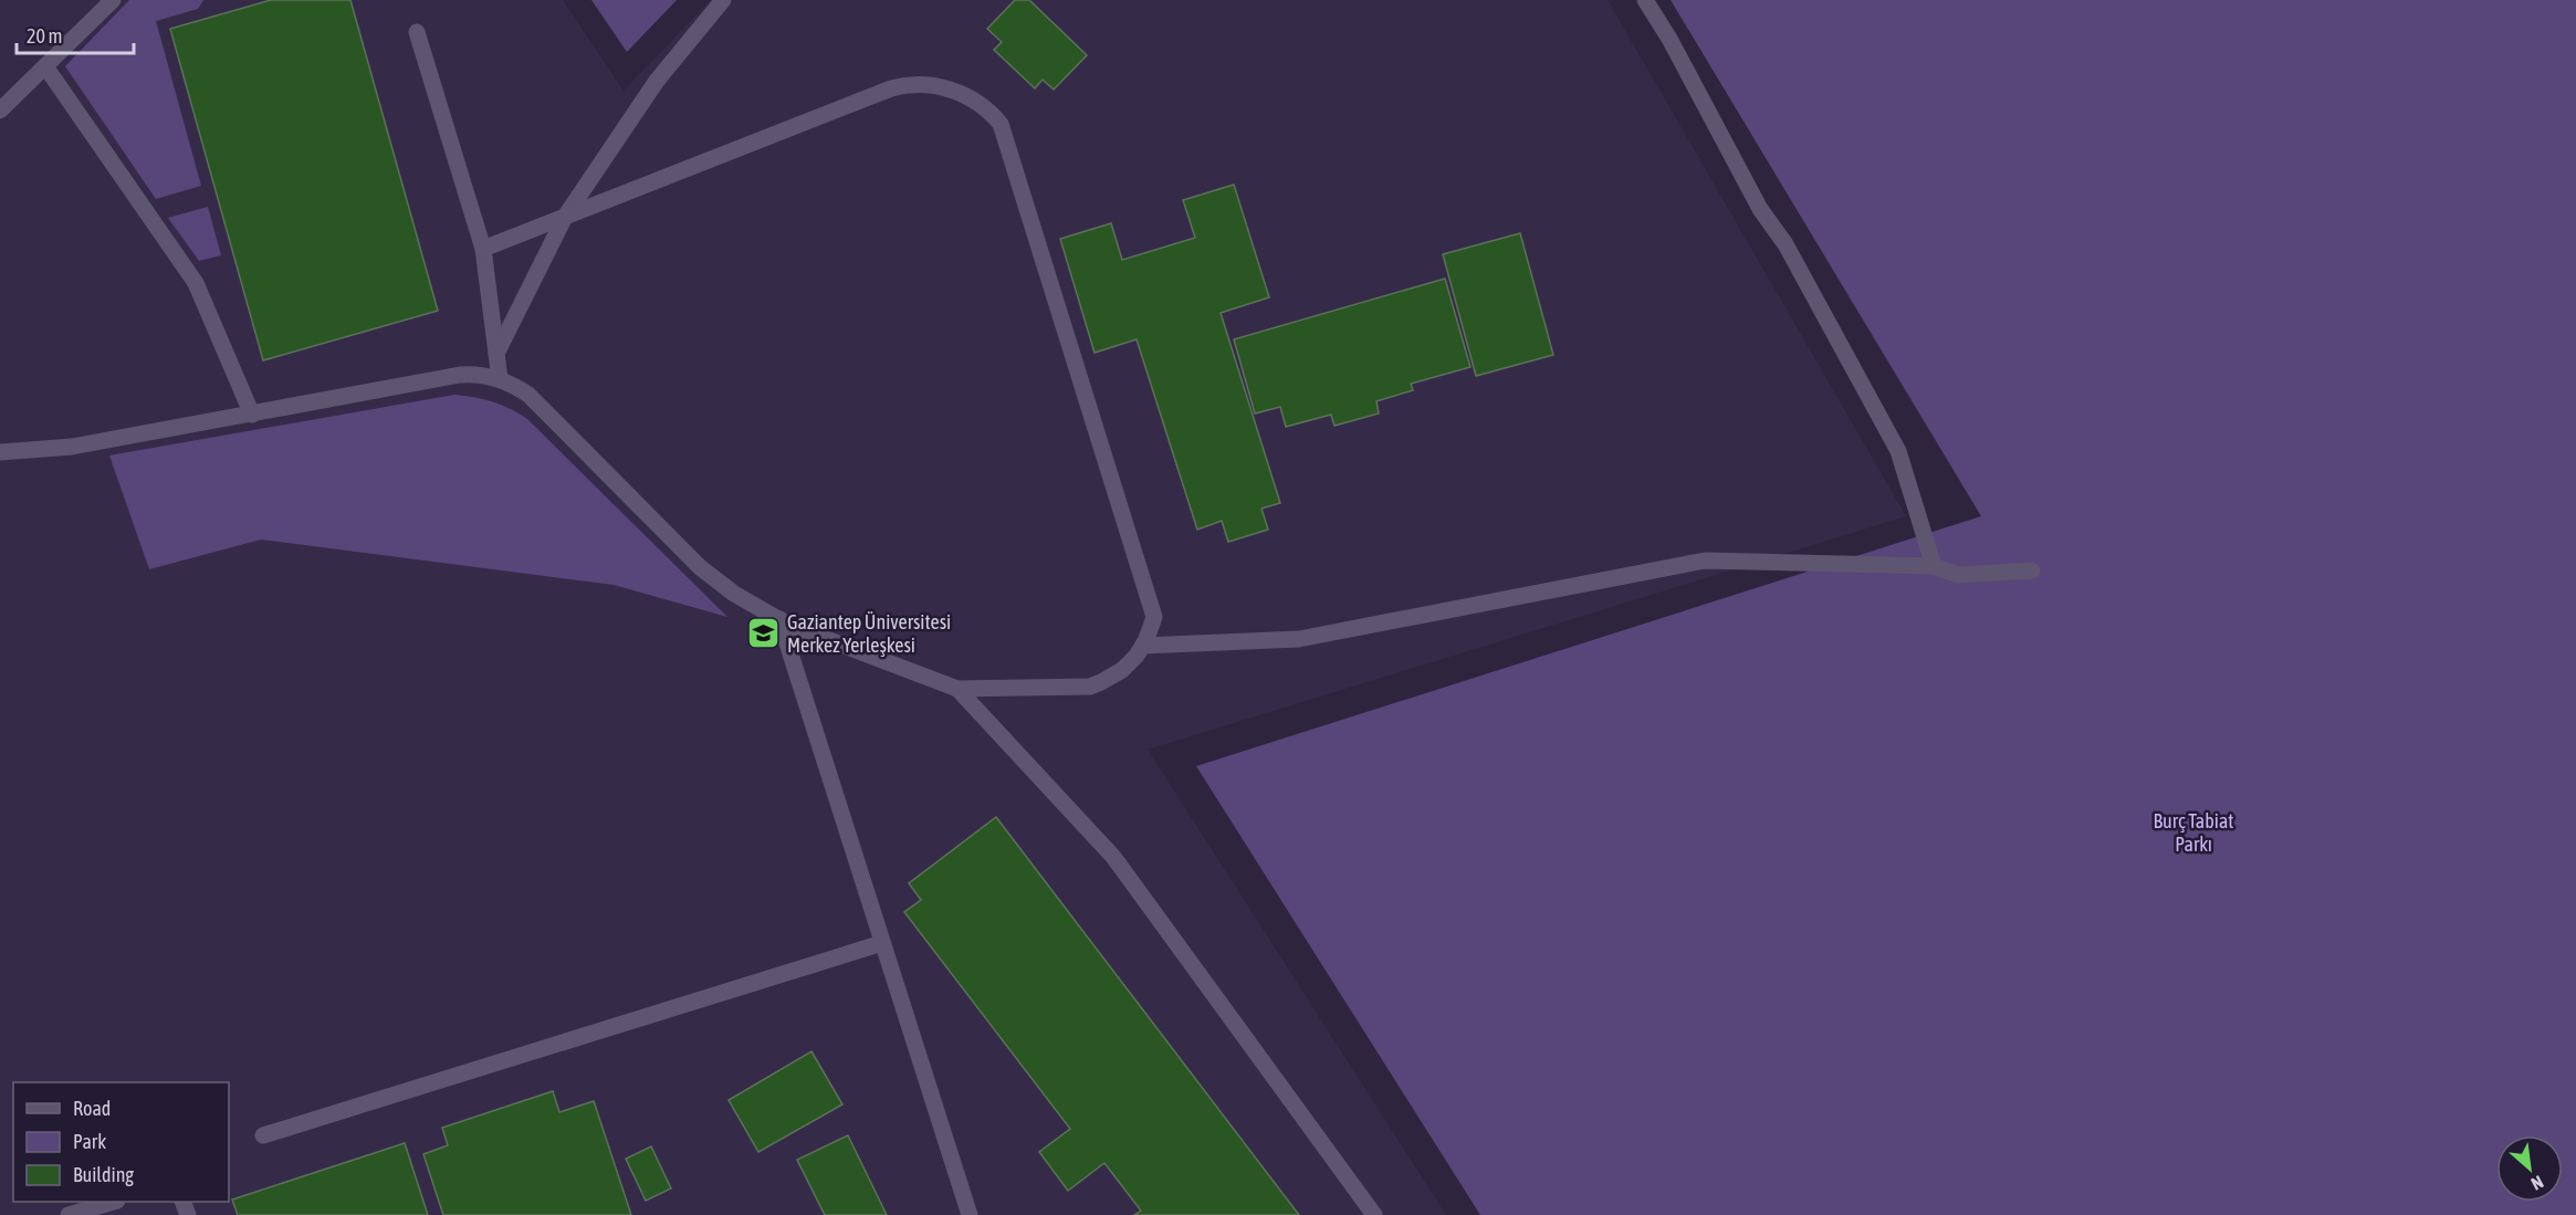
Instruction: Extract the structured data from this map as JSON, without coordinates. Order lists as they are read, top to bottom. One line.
{"parks":["Burç Tabiat Parkı"],"places":{"school or university":["Gaziantep Üniversitesi Merkez Yerleşkesi"]},"legend":["Road","Park","Building"],"scale_bar":"20 m","north":"bottom right"}
